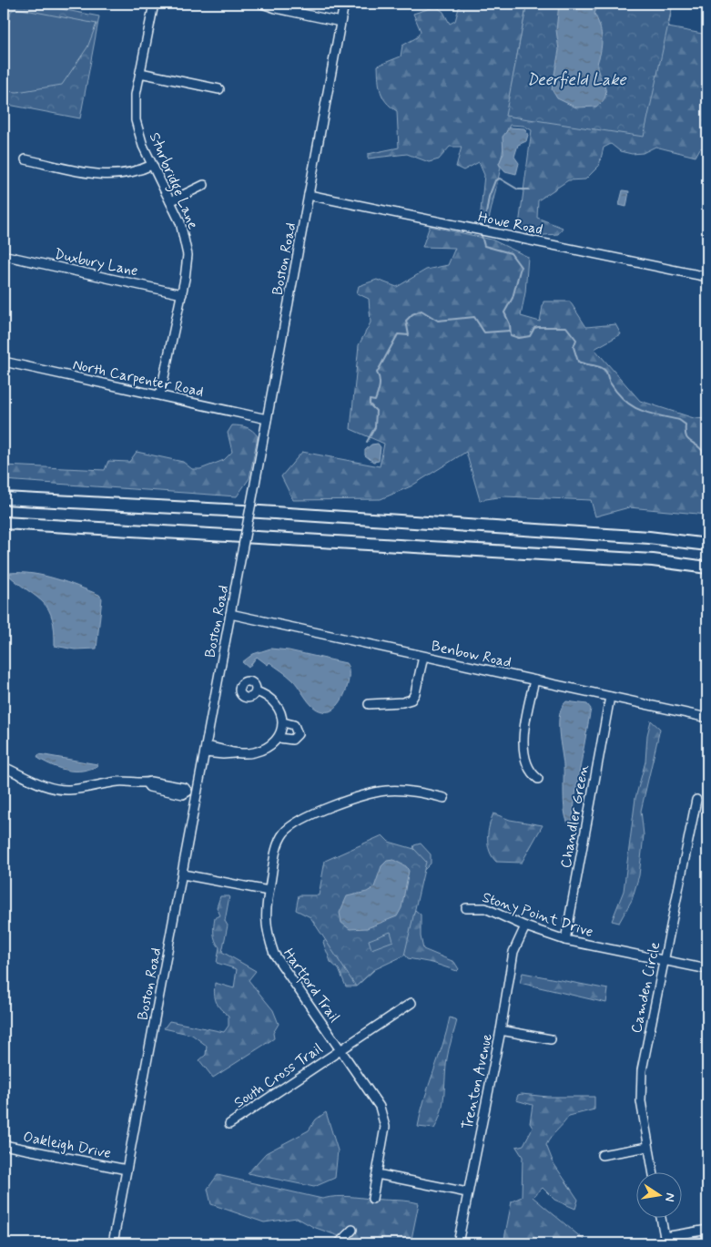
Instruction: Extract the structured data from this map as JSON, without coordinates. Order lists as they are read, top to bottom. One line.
{"streets":{"street":["Sturbridge Lane","Howe Road","Boston Road","Duxbury Lane","North Carpenter Road","Benbow Road","Chandler Green","Stony Point Drive","Hartford Trail","Camden Circle","South Cross Trail","Trenton Avenue","Oakleigh Drive"]},"crossings":[["Sturbridge Lane","Duxbury Lane"],["Sturbridge Lane","North Carpenter Road"],["Howe Road","Boston Road"],["Boston Road","North Carpenter Road"],["Boston Road","Benbow Road"],["Boston Road","Oakleigh Drive"],["Benbow Road","Chandler Green"],["Chandler Green","Stony Point Drive"],["Stony Point Drive","Camden Circle"],["Stony Point Drive","Trenton Avenue"],["Hartford Trail","South Cross Trail"]],"water":["Deerfield Lake"],"north":"right"}
